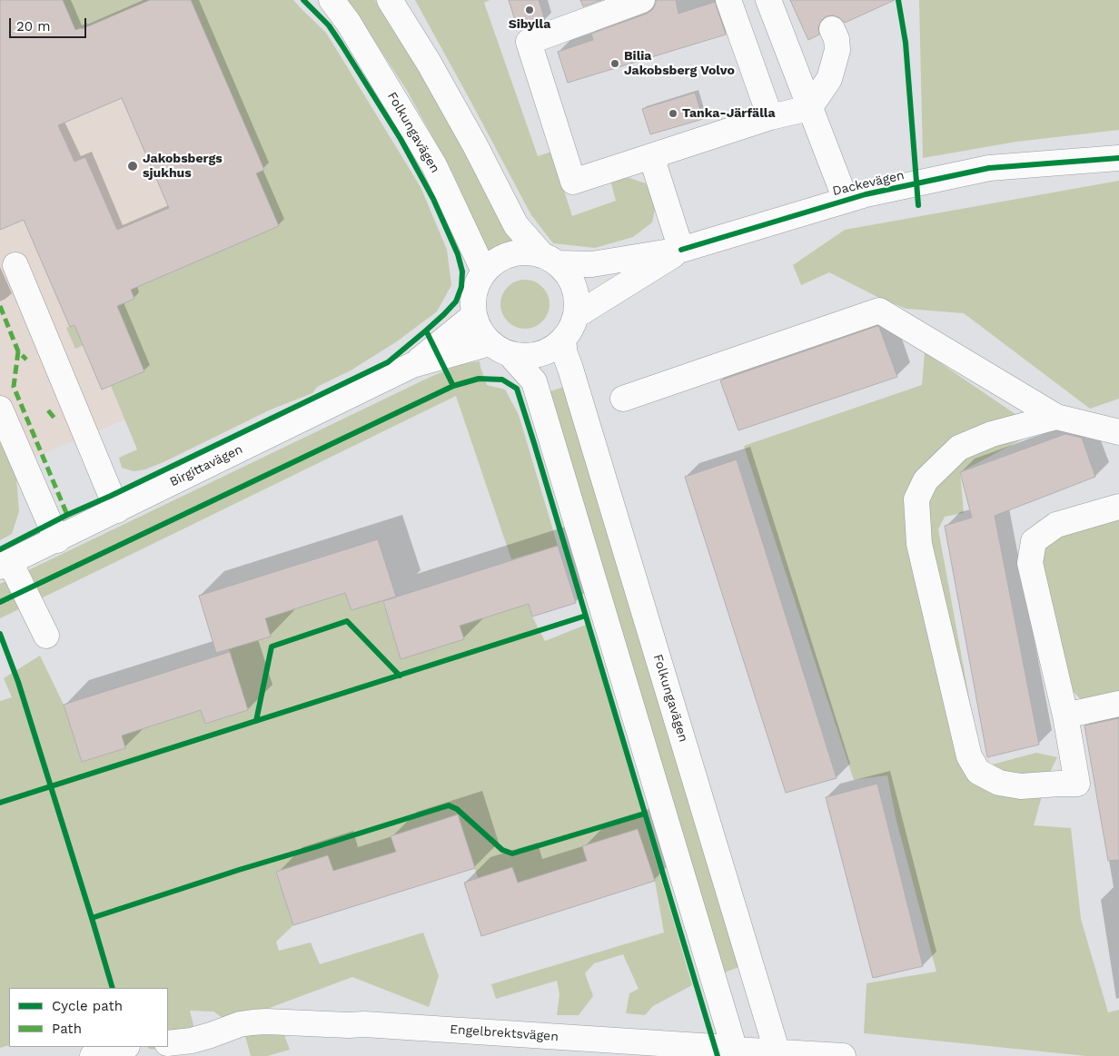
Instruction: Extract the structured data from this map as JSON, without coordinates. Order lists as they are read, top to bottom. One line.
{"streets":{"street":["Folkungavägen","Dackevägen","Birgittavägen","Engelbrektsvägen"]},"crossings":[["Folkungavägen","Dackevägen"],["Folkungavägen","Birgittavägen"],["Folkungavägen","Engelbrektsvägen"],["Dackevägen","Birgittavägen"]],"places":["Sibylla","Bilia Jakobsberg Volvo","Tanka-Järfälla","Jakobsbergs sjukhus"],"legend":["Cycle path","Path"],"scale_bar":"20 m"}
